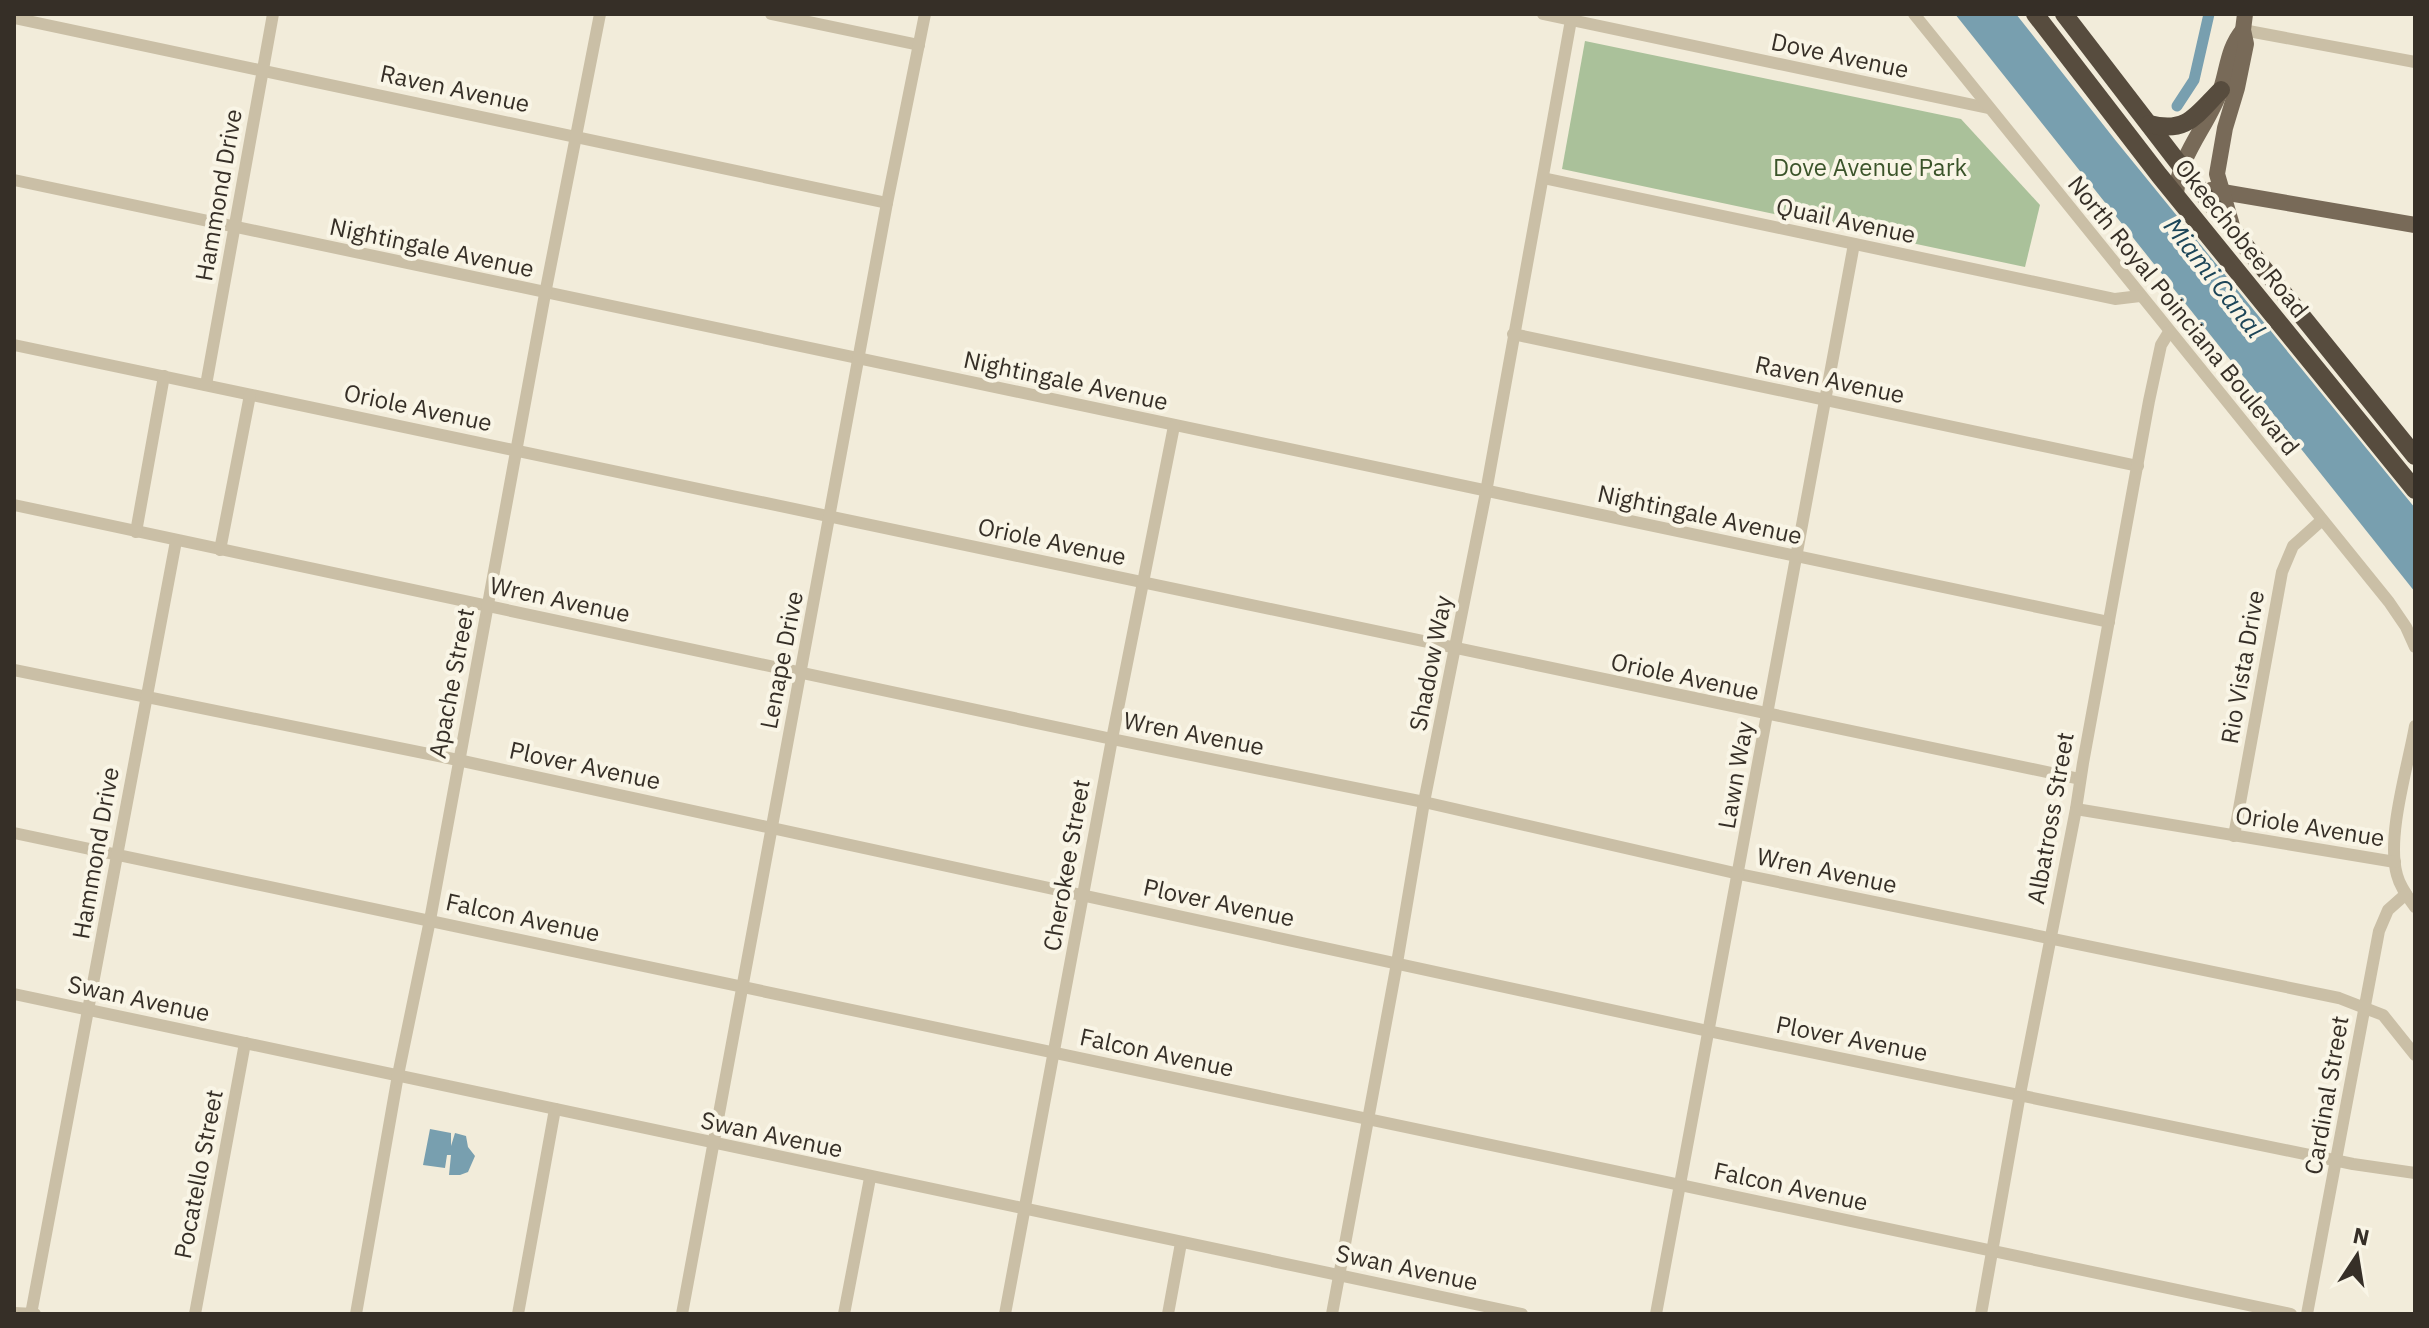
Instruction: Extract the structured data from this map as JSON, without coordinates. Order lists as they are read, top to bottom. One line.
{"streets":{"highway":["Okeechobee Road"],"street":["Dove Avenue","Raven Avenue","Hammond Drive","Quail Avenue","Nightingale Avenue","North Royal Poinciana Boulevard","Oriole Avenue","Wren Avenue","Lenape Drive","Shadow Way","Rio Vista Drive","Apache Street","Plover Avenue","Lawn Way","Albatross Street","Cherokee Street","Falcon Avenue","Swan Avenue","Cardinal Street","Pocatello Street"]},"crossings":[["Dove Avenue","North Royal Poinciana Boulevard"],["Dove Avenue","Shadow Way"],["Raven Avenue","Hammond Drive"],["Raven Avenue","Lenape Drive"],["Raven Avenue","Shadow Way"],["Raven Avenue","Apache Street"],["Raven Avenue","Lawn Way"],["Raven Avenue","Albatross Street"],["Hammond Drive","Nightingale Avenue"],["Hammond Drive","Oriole Avenue"],["Hammond Drive","Wren Avenue"],["Hammond Drive","Plover Avenue"],["Hammond Drive","Falcon Avenue"],["Hammond Drive","Swan Avenue"],["Quail Avenue","North Royal Poinciana Boulevard"],["Quail Avenue","Shadow Way"],["Quail Avenue","Lawn Way"],["Nightingale Avenue","Lenape Drive"],["Nightingale Avenue","Shadow Way"],["Nightingale Avenue","Apache Street"],["Nightingale Avenue","Lawn Way"],["Nightingale Avenue","Albatross Street"],["Nightingale Avenue","Cherokee Street"],["North Royal Poinciana Boulevard","Rio Vista Drive"],["North Royal Poinciana Boulevard","Albatross Street"],["Oriole Avenue","Lenape Drive"],["Oriole Avenue","Shadow Way"],["Oriole Avenue","Rio Vista Drive"],["Oriole Avenue","Apache Street"],["Oriole Avenue","Lawn Way"],["Oriole Avenue","Albatross Street"],["Oriole Avenue","Cherokee Street"],["Wren Avenue","Lenape Drive"],["Wren Avenue","Shadow Way"],["Wren Avenue","Apache Street"],["Wren Avenue","Lawn Way"],["Wren Avenue","Albatross Street"],["Wren Avenue","Cherokee Street"],["Wren Avenue","Cardinal Street"],["Lenape Drive","Plover Avenue"],["Lenape Drive","Falcon Avenue"],["Lenape Drive","Swan Avenue"],["Shadow Way","Plover Avenue"],["Shadow Way","Falcon Avenue"],["Shadow Way","Swan Avenue"],["Apache Street","Plover Avenue"],["Apache Street","Falcon Avenue"],["Apache Street","Swan Avenue"],["Plover Avenue","Lawn Way"],["Plover Avenue","Albatross Street"],["Plover Avenue","Cherokee Street"],["Plover Avenue","Cardinal Street"],["Lawn Way","Falcon Avenue"],["Albatross Street","Falcon Avenue"],["Cherokee Street","Falcon Avenue"],["Cherokee Street","Swan Avenue"],["Swan Avenue","Pocatello Street"]],"water":["Miami Canal"],"parks":["Dove Avenue Park"],"north":"top"}
